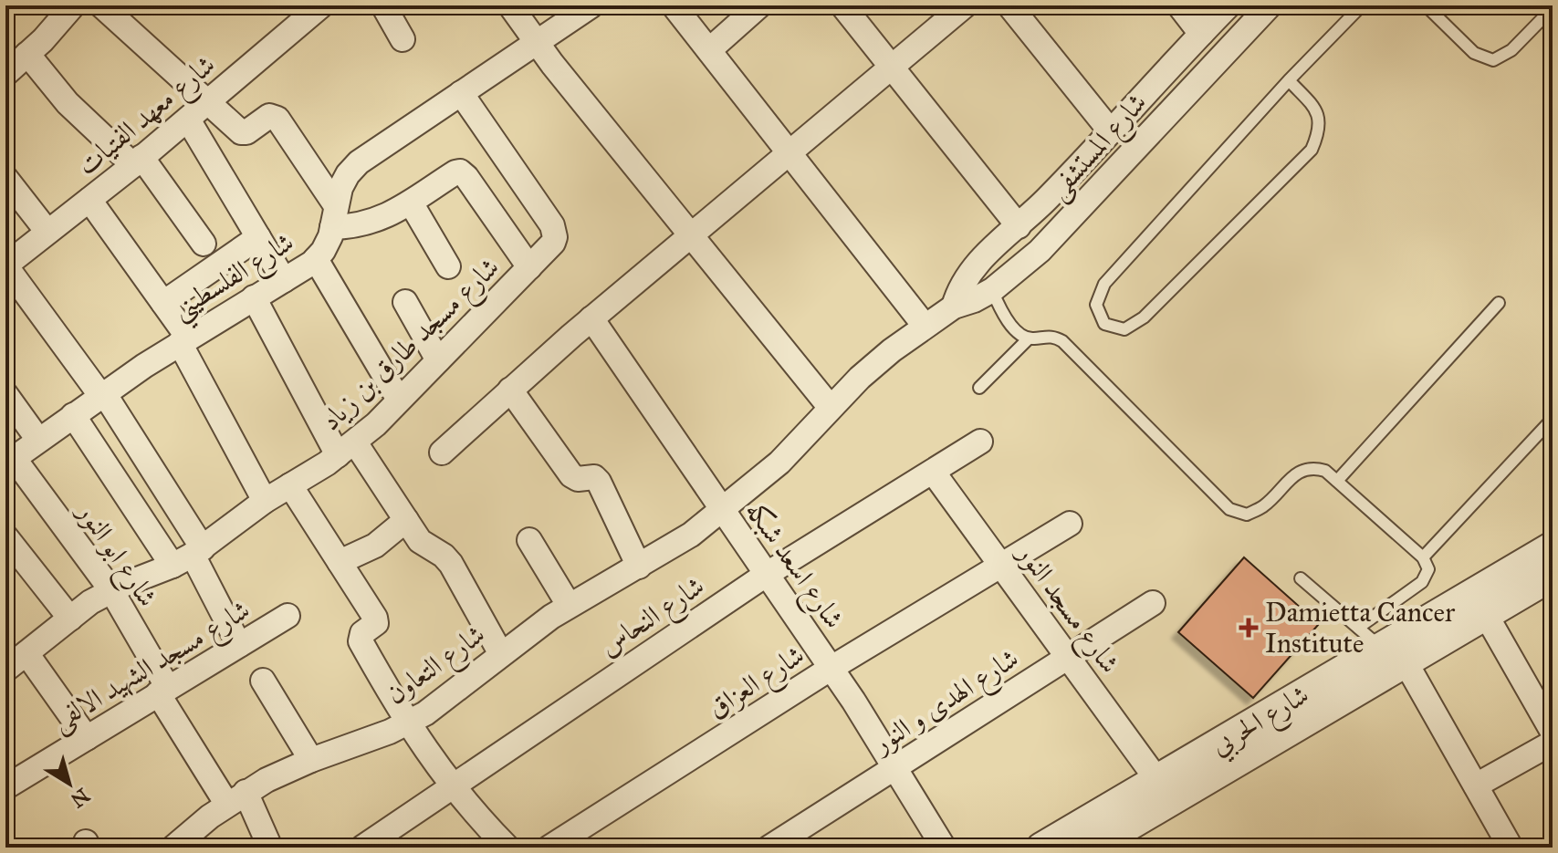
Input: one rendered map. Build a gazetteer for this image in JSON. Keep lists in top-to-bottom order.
{
  "streets": {
    "street": [
      "شارع معهد الفتيات",
      "شارع المستشفى",
      "شارع الفلسطيني",
      "شارع مسجد طارق بن زياد",
      "شارع ابو النور",
      "شارع اسعد شبكه",
      "شارع مسجد النور",
      "شارع النحاس",
      "شارع التعاون",
      "شارع مسجد الشهيد الالفى",
      "شارع العزاق",
      "شارع الهدى و النور",
      "شارع الحربي"
    ]
  },
  "crossings": [
    ["شارع المستشفى", "شارع اسعد شبكه"],
    ["شارع المستشفى", "شارع التعاون"],
    ["شارع الفلسطيني", "شارع مسجد طارق بن زياد"],
    ["شارع الفلسطيني", "شارع ابو النور"],
    ["شارع مسجد طارق بن زياد", "شارع ابو النور"],
    ["شارع ابو النور", "شارع التعاون"],
    ["شارع ابو النور", "شارع مسجد الشهيد الالفى"],
    ["شارع اسعد شبكه", "شارع النحاس"],
    ["شارع اسعد شبكه", "شارع التعاون"],
    ["شارع اسعد شبكه", "شارع العزاق"],
    ["شارع اسعد شبكه", "شارع الهدى و النور"],
    ["شارع مسجد النور", "شارع النحاس"],
    ["شارع مسجد النور", "شارع العزاق"],
    ["شارع مسجد النور", "شارع الهدى و النور"],
    ["شارع مسجد النور", "شارع الحربي"]
  ],
  "places": {
    "health": ["Damietta Cancer Institute"]
  },
  "north": "bottom right"
}
